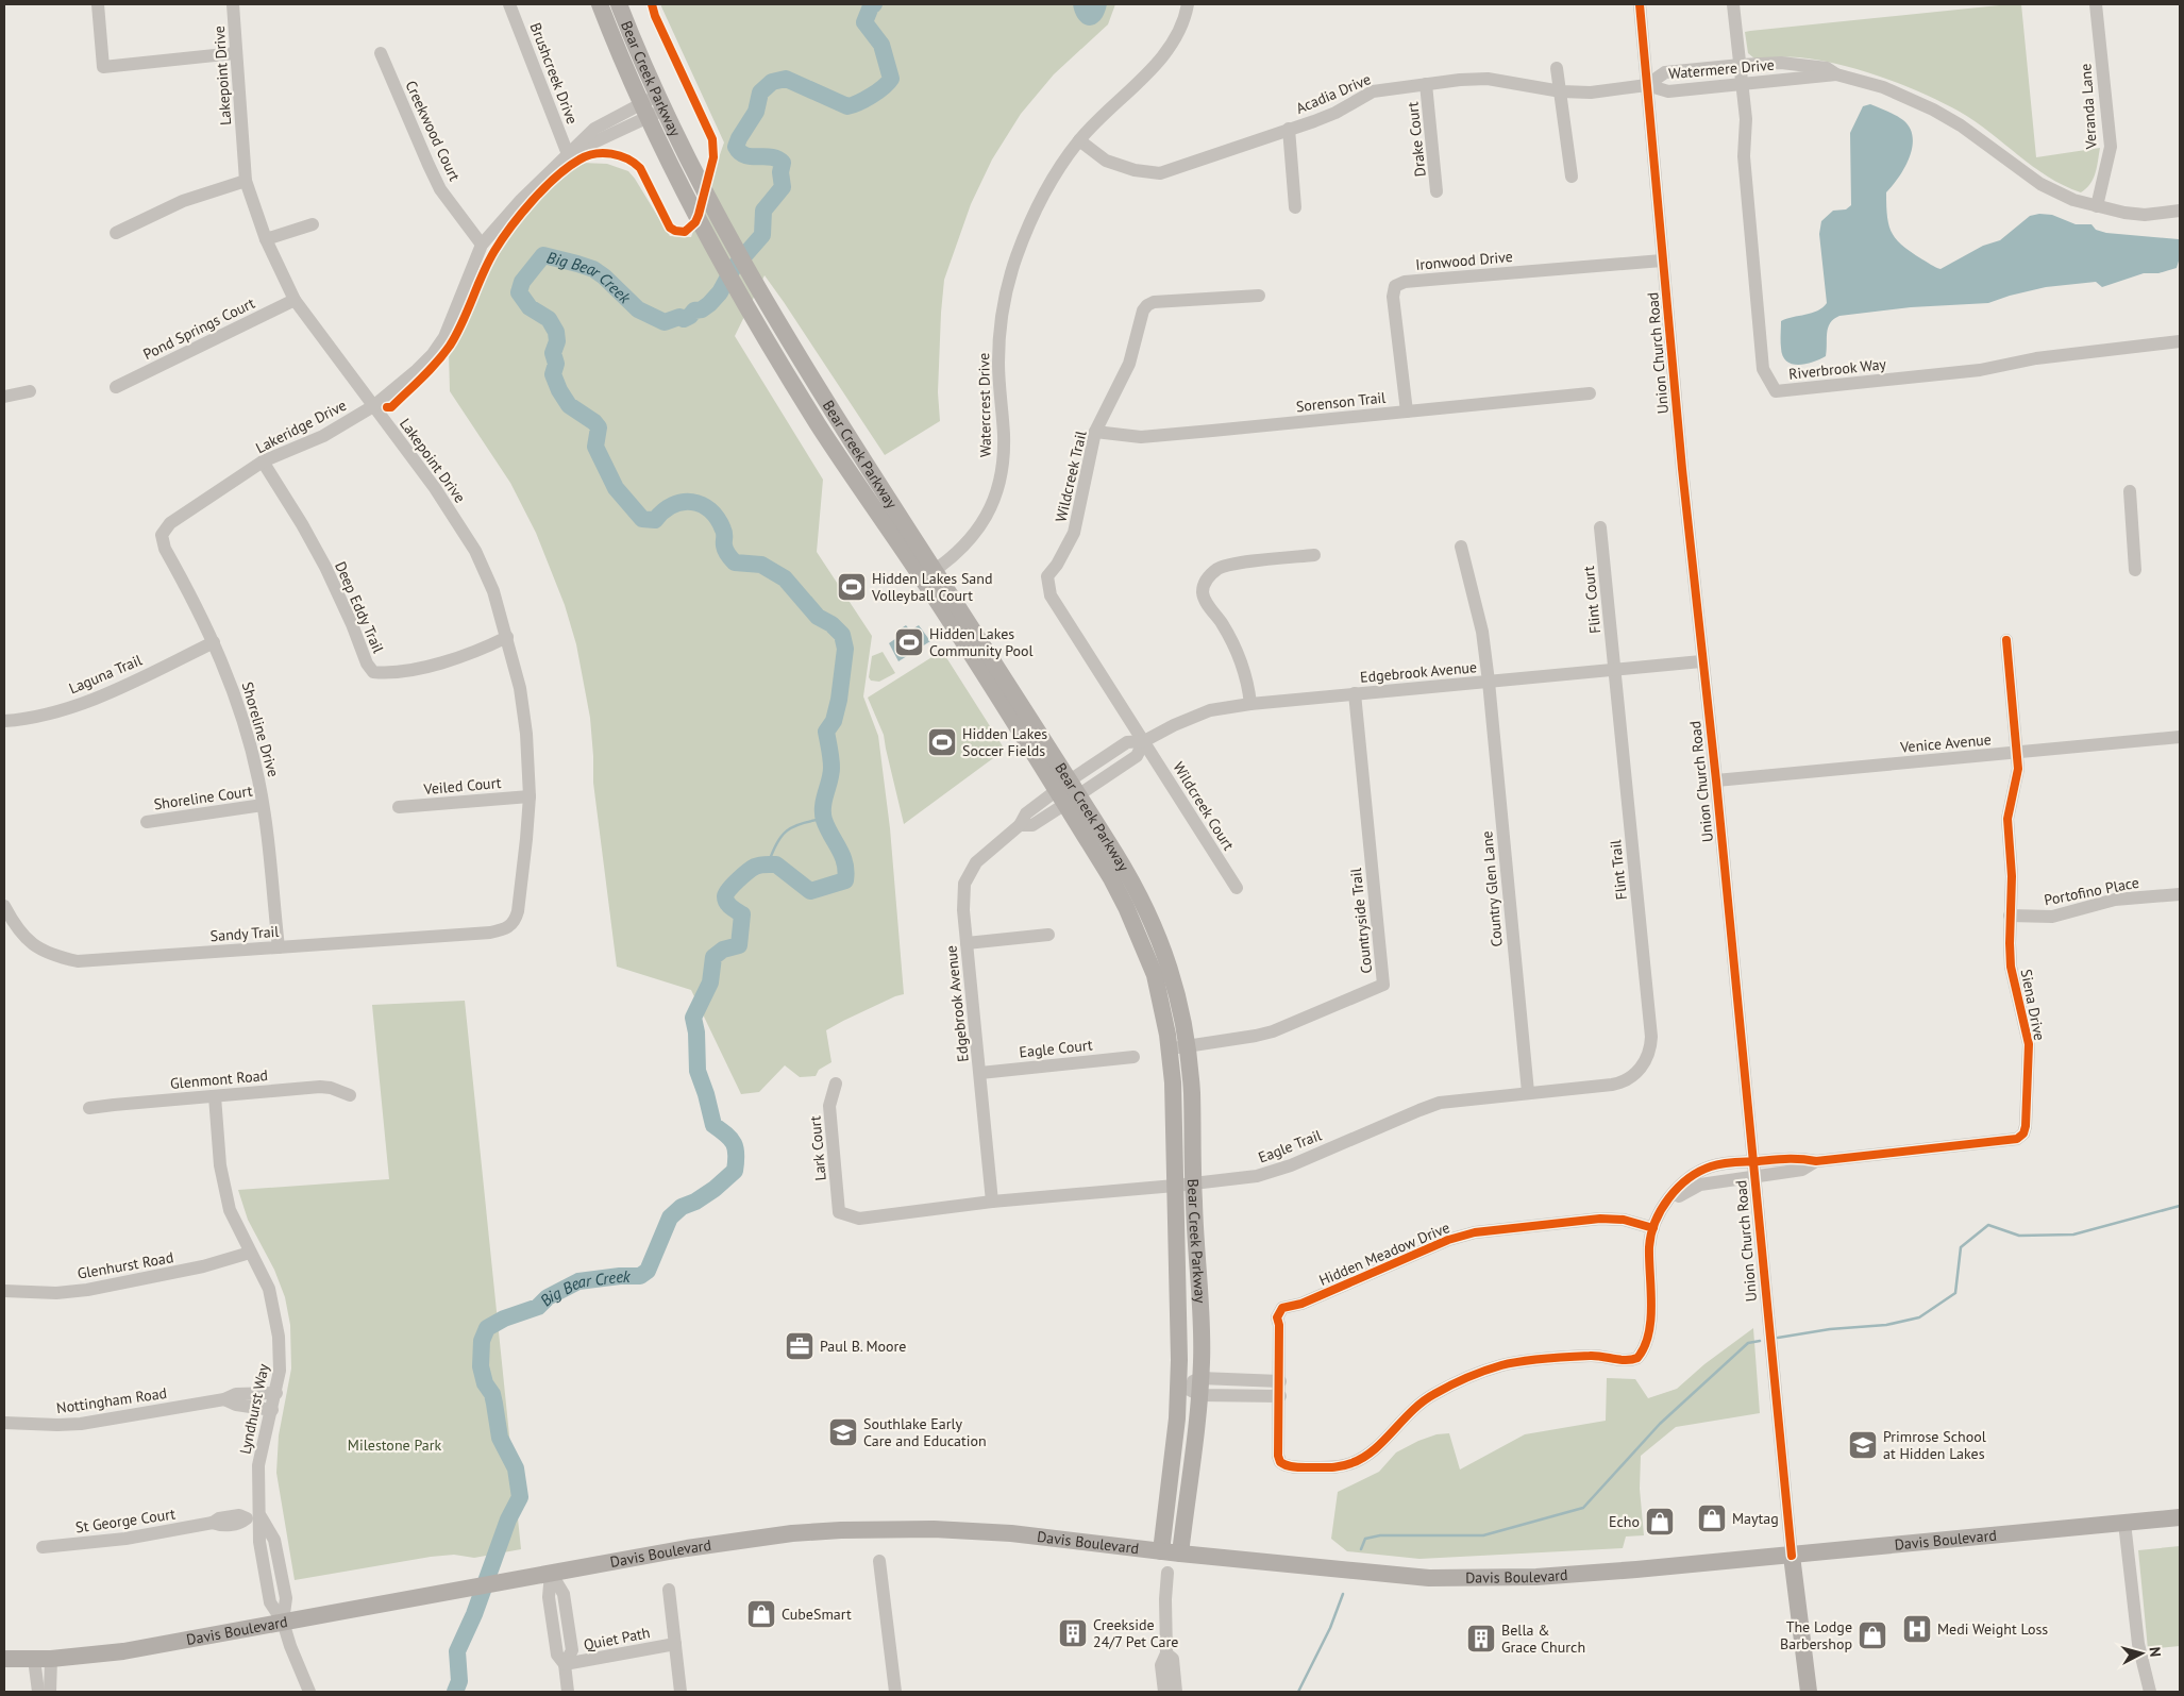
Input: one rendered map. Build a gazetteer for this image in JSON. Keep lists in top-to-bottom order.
{
  "streets": {
    "main road": ["Bear Creek Parkway", "Davis Boulevard"],
    "street": [
      "Watermere Drive",
      "Brushcreek Drive",
      "Lakepoint Drive",
      "Acadia Drive",
      "Veranda Lane",
      "Creekwood Court",
      "Drake Court",
      "Ironwood Drive",
      "Pond Springs Court",
      "Union Church Road",
      "Riverbrook Way",
      "Sorenson Trail",
      "Watercrest Drive",
      "Lakeridge Drive",
      "Wildcreek Trail",
      "Flint Court",
      "Deep Eddy Trail",
      "Edgebrook Avenue",
      "Laguna Trail",
      "Shoreline Drive",
      "Venice Avenue",
      "Veiled Court",
      "Shoreline Court",
      "Wildcreek Court",
      "Flint Trail",
      "Country Glen Lane",
      "Portofino Place",
      "Countryside Trail",
      "Sandy Trail",
      "Siena Drive",
      "Eagle Court",
      "Glenmont Road",
      "Eagle Trail",
      "Lark Court",
      "Hidden Meadow Drive",
      "Glenhurst Road",
      "Nottingham Road",
      "Lyndhurst Way",
      "St George Court",
      "Quiet Path"
    ]
  },
  "crossings": [
    ["Watermere Drive", "Acadia Drive"],
    ["Watermere Drive", "Veranda Lane"],
    ["Watermere Drive", "Union Church Road"],
    ["Watermere Drive", "Riverbrook Way"],
    ["Brushcreek Drive", "Lakeridge Drive"],
    ["Lakepoint Drive", "Pond Springs Court"],
    ["Lakepoint Drive", "Lakeridge Drive"],
    ["Lakepoint Drive", "Deep Eddy Trail"],
    ["Lakepoint Drive", "Veiled Court"],
    ["Lakepoint Drive", "Sandy Trail"],
    ["Bear Creek Parkway", "Watercrest Drive"],
    ["Bear Creek Parkway", "Lakeridge Drive"],
    ["Bear Creek Parkway", "Edgebrook Avenue"],
    ["Bear Creek Parkway", "Countryside Trail"],
    ["Bear Creek Parkway", "Eagle Trail"],
    ["Bear Creek Parkway", "Davis Boulevard"],
    ["Acadia Drive", "Drake Court"],
    ["Acadia Drive", "Union Church Road"],
    ["Acadia Drive", "Watercrest Drive"],
    ["Creekwood Court", "Lakeridge Drive"],
    ["Ironwood Drive", "Union Church Road"],
    ["Ironwood Drive", "Sorenson Trail"],
    ["Union Church Road", "Edgebrook Avenue"],
    ["Union Church Road", "Venice Avenue"],
    ["Union Church Road", "Siena Drive"],
    ["Union Church Road", "Davis Boulevard"],
    ["Sorenson Trail", "Wildcreek Trail"],
    ["Lakeridge Drive", "Deep Eddy Trail"],
    ["Lakeridge Drive", "Shoreline Drive"],
    ["Wildcreek Trail", "Edgebrook Avenue"],
    ["Wildcreek Trail", "Wildcreek Court"],
    ["Flint Court", "Edgebrook Avenue"],
    ["Flint Court", "Flint Trail"],
    ["Edgebrook Avenue", "Wildcreek Court"],
    ["Edgebrook Avenue", "Flint Trail"],
    ["Edgebrook Avenue", "Country Glen Lane"],
    ["Edgebrook Avenue", "Countryside Trail"],
    ["Edgebrook Avenue", "Eagle Court"],
    ["Edgebrook Avenue", "Eagle Trail"],
    ["Laguna Trail", "Shoreline Drive"],
    ["Shoreline Drive", "Shoreline Court"],
    ["Shoreline Drive", "Sandy Trail"],
    ["Venice Avenue", "Siena Drive"],
    ["Flint Trail", "Eagle Trail"],
    ["Country Glen Lane", "Eagle Trail"],
    ["Portofino Place", "Siena Drive"],
    ["Siena Drive", "Hidden Meadow Drive"],
    ["Glenmont Road", "Lyndhurst Way"],
    ["Eagle Trail", "Lark Court"],
    ["Glenhurst Road", "Lyndhurst Way"],
    ["Nottingham Road", "Lyndhurst Way"],
    ["Lyndhurst Way", "St George Court"],
    ["Lyndhurst Way", "Davis Boulevard"]
  ],
  "water": ["Big Bear Creek"],
  "parks": ["Milestone Park"],
  "places": {
    "sports": ["Hidden Lakes Sand Volleyball Court", "Hidden Lakes Community Pool", "Hidden Lakes Soccer Fields"],
    "office": ["Paul B. Moore"],
    "school or university": ["Southlake Early Care and Education", "Primrose School at Hidden Lakes"],
    "shop": [
      "Maytag",
      "Echo",
      "CubeSmart",
      "The Lodge Barbershop"
    ],
    "hospital": ["Medi Weight Loss"],
    "building": ["Creekside 24/7 Pet Care", "Bella & Grace Church"]
  },
  "north": "right"
}
